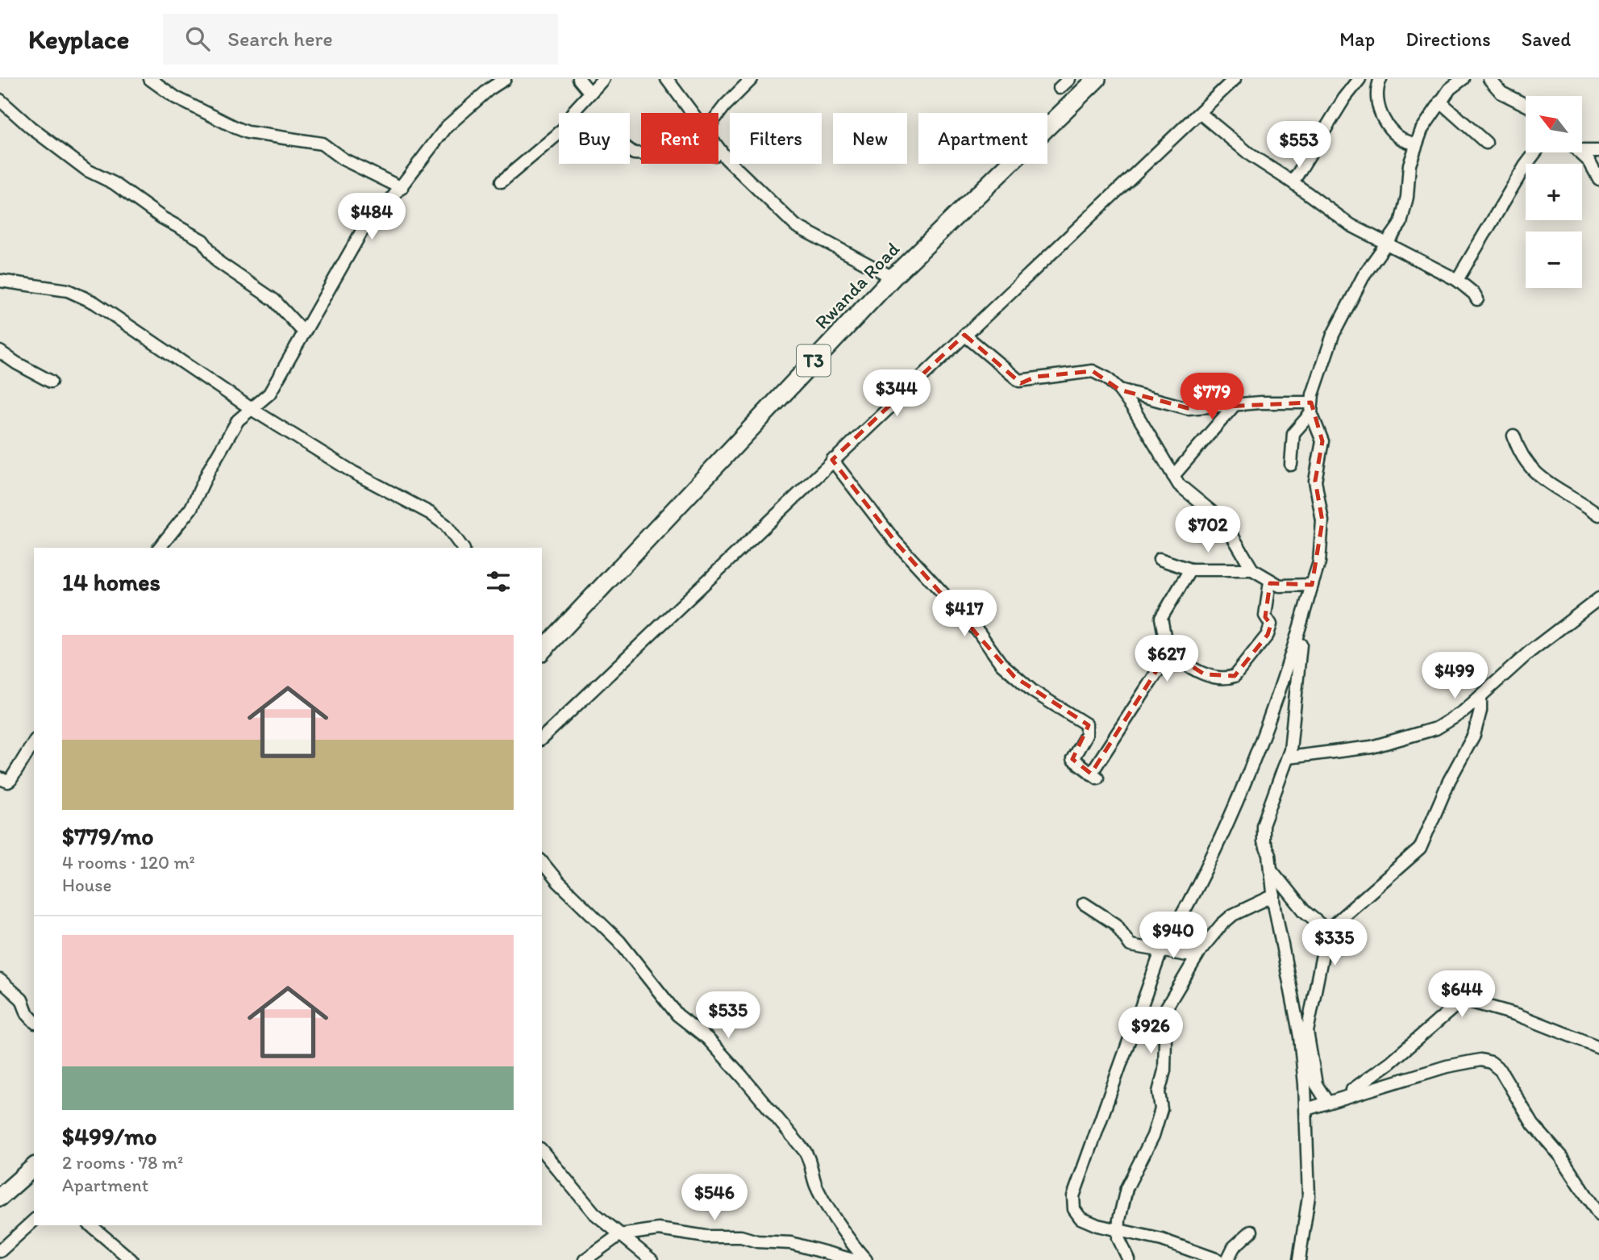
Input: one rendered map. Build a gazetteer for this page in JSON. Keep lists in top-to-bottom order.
{
  "streets": {
    "highway": ["Rwanda Road", "T3"]
  },
  "north": "top left",
  "page": {
    "header": "Keyplace",
    "search": "Search here",
    "nav": ["Map", "Directions", "Saved"],
    "map_buttons": ["+", "−"],
    "chip": [
      "Buy",
      "Rent",
      "Filters",
      "New",
      "Apartment"
    ],
    "price": [
      "$553",
      "$484",
      "$344",
      "$779",
      "$702",
      "$417",
      "$627",
      "$499",
      "$940",
      "$335",
      "$644",
      "$535",
      "$926",
      "$546"
    ],
    "heading": "14 homes",
    "list": [
      {
        "name": "$779/mo",
        "note": "4 rooms · 120 m² · House"
      },
      {
        "name": "$499/mo",
        "note": "2 rooms · 78 m² · Apartment"
      }
    ]
  }
}
